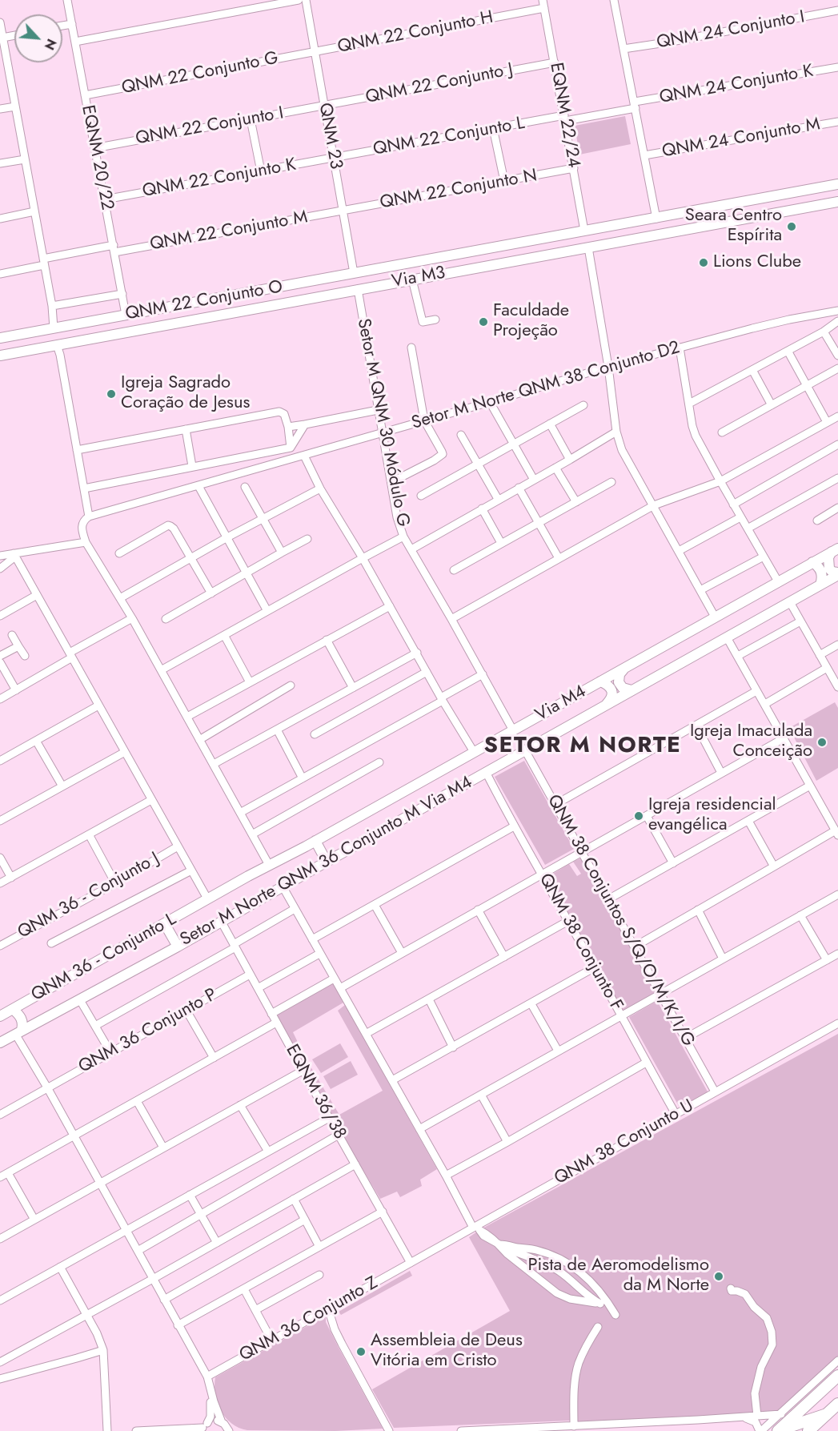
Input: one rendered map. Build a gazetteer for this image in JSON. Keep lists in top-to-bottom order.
{
  "streets": {
    "main road": [
      "Via M3",
      "QNM 22 Conjunto O",
      "Via M4",
      "Setor M Norte QNM 36 Conjunto M Via M4",
      "QNM 36 - Conjunto L"
    ],
    "street": [
      "QNM 24 Conjunto I",
      "QNM 22 Conjunto H",
      "QNM 22 Conjunto G",
      "QNM 22 Conjunto J",
      "QNM 24 Conjunto K",
      "EQNM 22/24",
      "QNM 22 Conjunto I",
      "QNM 23",
      "QNM 22 Conjunto L",
      "QNM 24 Conjunto M",
      "EQNM 20/22",
      "QNM 22 Conjunto K",
      "QNM 22 Conjunto N",
      "QNM 22 Conjunto M",
      "Setor M Norte QNM 38 Conjunto D2",
      "Setor M QNM 30 Módulo G",
      "QNM 36 - Conjunto J",
      "QNM 38 Conjuntos S/Q/O/M/K/I/G",
      "QNM 38 Conjunto F",
      "QNM 36 Conjunto P",
      "EQNM 36/38",
      "QNM 38 Conjunto U",
      "QNM 36 Conjunto Z"
    ]
  },
  "crossings": [
    ["QNM 22 Conjunto H", "QNM 22 Conjunto G"],
    ["QNM 22 Conjunto H", "EQNM 22/24"],
    ["QNM 22 Conjunto H", "QNM 23"],
    ["QNM 22 Conjunto G", "QNM 23"],
    ["QNM 22 Conjunto G", "EQNM 20/22"],
    ["QNM 22 Conjunto J", "EQNM 22/24"],
    ["QNM 22 Conjunto J", "QNM 22 Conjunto I"],
    ["QNM 22 Conjunto J", "QNM 23"],
    ["QNM 24 Conjunto K", "EQNM 22/24"],
    ["QNM 24 Conjunto K", "QNM 22 Conjunto L"],
    ["EQNM 22/24", "QNM 22 Conjunto L"],
    ["EQNM 22/24", "QNM 22 Conjunto N"],
    ["EQNM 22/24", "QNM 22 Conjunto O"],
    ["QNM 22 Conjunto I", "QNM 23"],
    ["QNM 22 Conjunto I", "EQNM 20/22"],
    ["QNM 23", "QNM 22 Conjunto L"],
    ["QNM 23", "QNM 22 Conjunto K"],
    ["QNM 23", "QNM 22 Conjunto N"],
    ["QNM 23", "QNM 22 Conjunto M"],
    ["QNM 23", "QNM 22 Conjunto O"],
    ["QNM 22 Conjunto L", "QNM 22 Conjunto K"],
    ["EQNM 20/22", "QNM 22 Conjunto K"],
    ["EQNM 20/22", "QNM 22 Conjunto M"],
    ["EQNM 20/22", "QNM 22 Conjunto O"],
    ["QNM 22 Conjunto N", "QNM 22 Conjunto M"],
    ["Via M3", "Setor M QNM 30 Módulo G"],
    ["Setor M Norte QNM 38 Conjunto D2", "Setor M QNM 30 Módulo G"],
    ["Setor M QNM 30 Módulo G", "Via M4"],
    ["Via M4", "QNM 36 - Conjunto L"],
    ["Setor M Norte QNM 36 Conjunto M Via M4", "QNM 38 Conjuntos S/Q/O/M/K/I/G"],
    ["Setor M Norte QNM 36 Conjunto M Via M4", "QNM 38 Conjunto F"],
    ["Setor M Norte QNM 36 Conjunto M Via M4", "EQNM 36/38"],
    ["QNM 38 Conjuntos S/Q/O/M/K/I/G", "QNM 38 Conjunto U"],
    ["QNM 38 Conjunto F", "QNM 38 Conjunto U"],
    ["QNM 36 Conjunto P", "EQNM 36/38"],
    ["EQNM 36/38", "QNM 38 Conjunto U"],
    ["EQNM 36/38", "QNM 36 Conjunto Z"],
    ["QNM 38 Conjunto U", "QNM 36 Conjunto Z"]
  ],
  "districts": ["SETOR M NORTE"],
  "places": [
    "Seara Centro Espírita",
    "Lions Clube",
    "Faculdade Projeção",
    "Igreja Sagrado Coração de Jesus",
    "Igreja Imaculada Conceição",
    "Igreja residencial evangélica",
    "Pista de Aeromodelismo da M Norte",
    "Assembleia de Deus Vitória em Cristo"
  ],
  "north": "bottom right"
}
